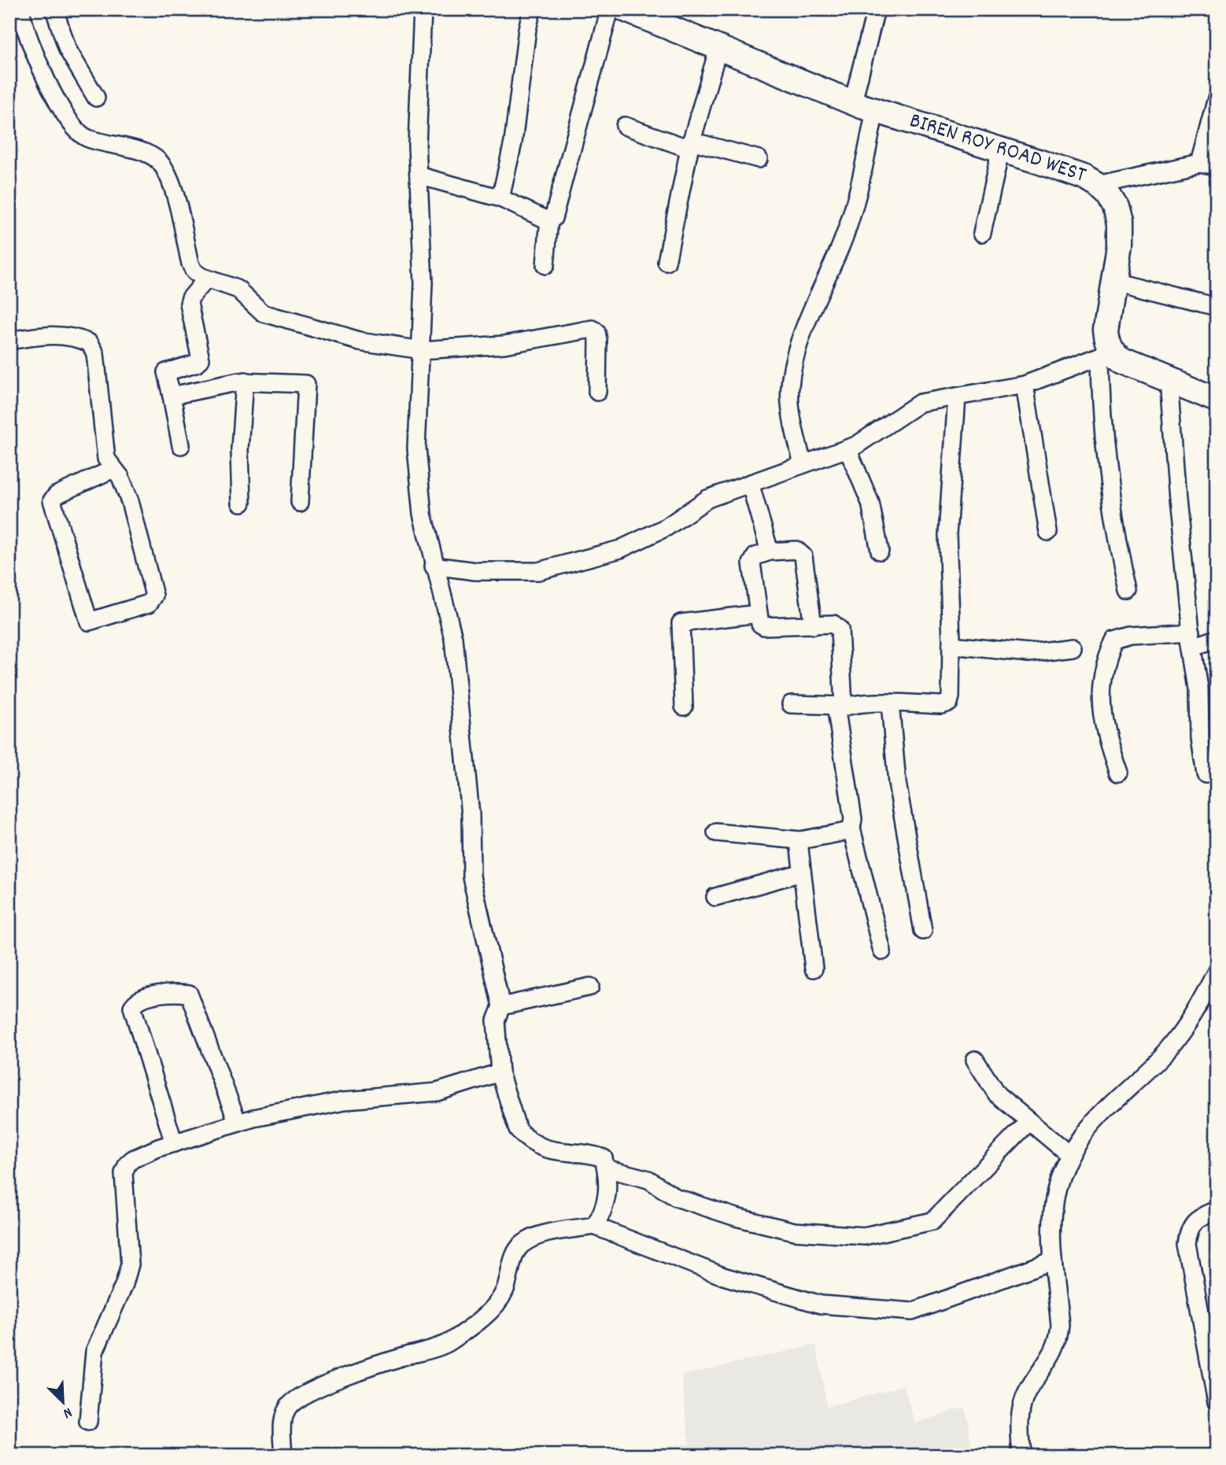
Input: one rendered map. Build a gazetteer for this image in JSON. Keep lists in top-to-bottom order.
{
  "streets": {
    "main road": ["BIREN ROY ROAD WEST"]
  },
  "north": "bottom right"
}
